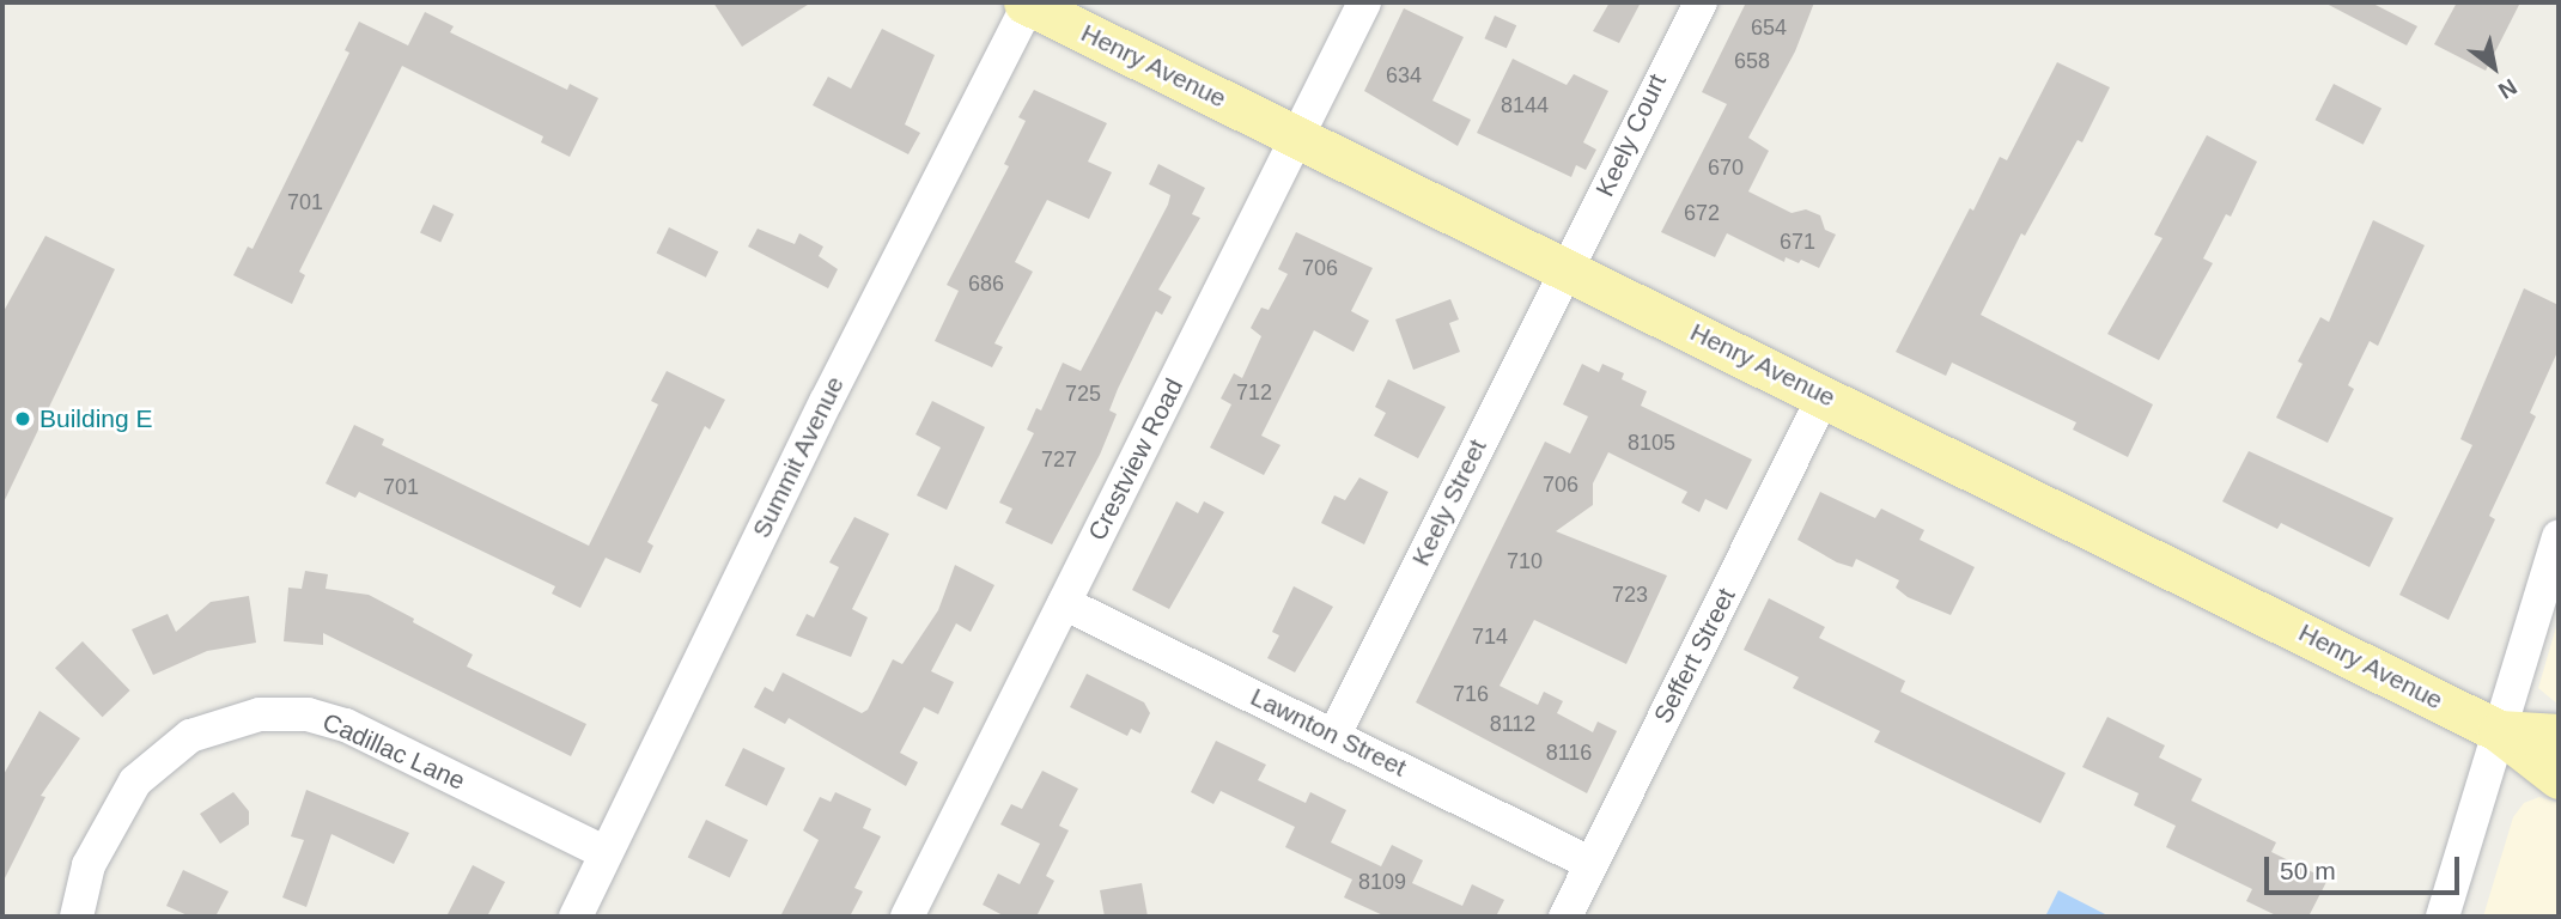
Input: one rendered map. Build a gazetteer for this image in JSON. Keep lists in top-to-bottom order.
{
  "streets": {
    "main road": ["Henry Avenue"],
    "street": [
      "Keely Court",
      "Summit Avenue",
      "Crestview Road",
      "Keely Street",
      "Seffert Street",
      "Lawnton Street",
      "Cadillac Lane"
    ]
  },
  "crossings": [
    ["Henry Avenue", "Keely Court"],
    ["Henry Avenue", "Summit Avenue"],
    ["Henry Avenue", "Crestview Road"],
    ["Henry Avenue", "Keely Street"],
    ["Henry Avenue", "Seffert Street"],
    ["Keely Court", "Keely Street"],
    ["Summit Avenue", "Cadillac Lane"],
    ["Crestview Road", "Lawnton Street"],
    ["Keely Street", "Lawnton Street"],
    ["Seffert Street", "Lawnton Street"]
  ],
  "places": ["Building E"],
  "house_numbers": [
    "654",
    "658",
    "634",
    "8144",
    "670",
    "701",
    "672",
    "671",
    "706",
    "686",
    "712",
    "725",
    "8105",
    "727",
    "706",
    "701",
    "710",
    "723",
    "714",
    "716",
    "8112",
    "8116",
    "8109"
  ],
  "scale_bar": "50 m",
  "north": "bottom right"
}
